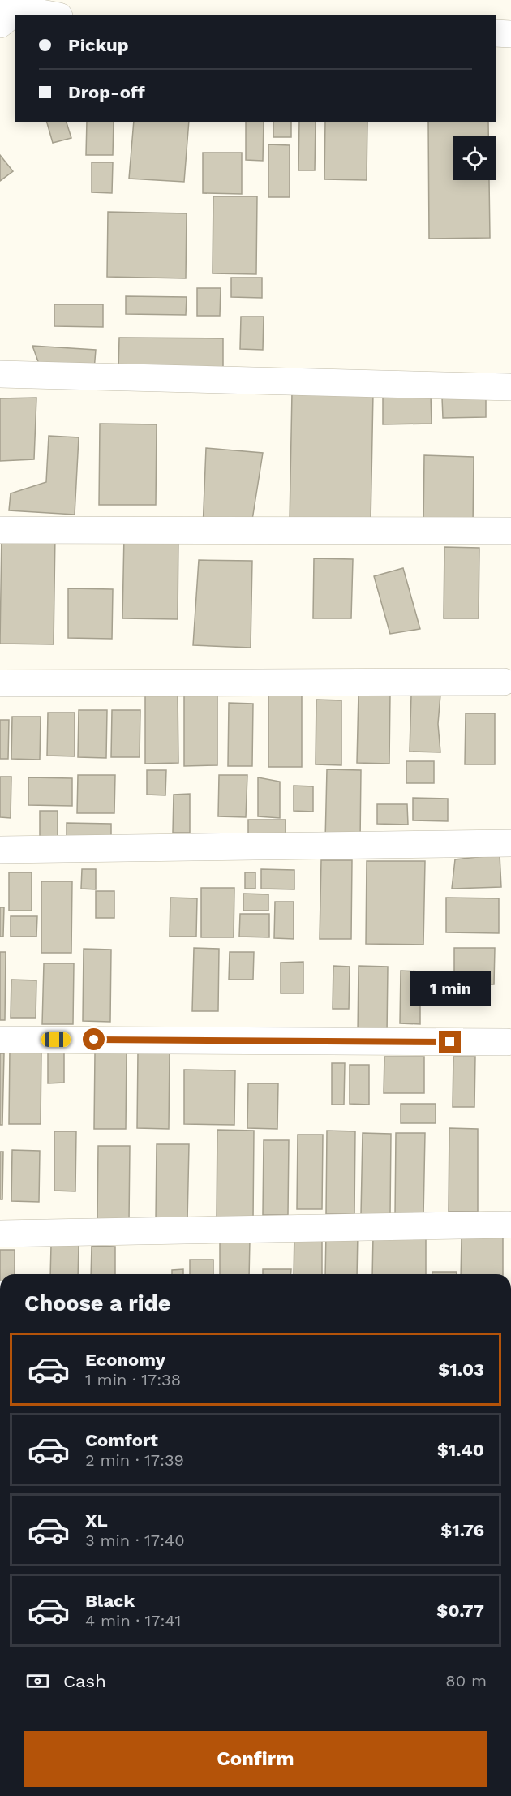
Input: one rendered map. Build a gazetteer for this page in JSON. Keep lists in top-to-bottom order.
{
  "page": {
    "banner": ["Pickup", "Drop-off"],
    "bubble": "1 min",
    "heading": "Choose a ride",
    "list": [
      {
        "name": "Economy",
        "note": "1 min · 17:38",
        "value": "$1.03"
      },
      {
        "name": "Comfort",
        "note": "2 min · 17:39",
        "value": "$1.40"
      },
      {
        "name": "XL",
        "note": "3 min · 17:40",
        "value": "$1.76"
      },
      {
        "name": "Black",
        "note": "4 min · 17:41",
        "value": "$0.77"
      }
    ],
    "pay": ["Cash", "80 m"],
    "buttons": "Confirm"
  }
}
